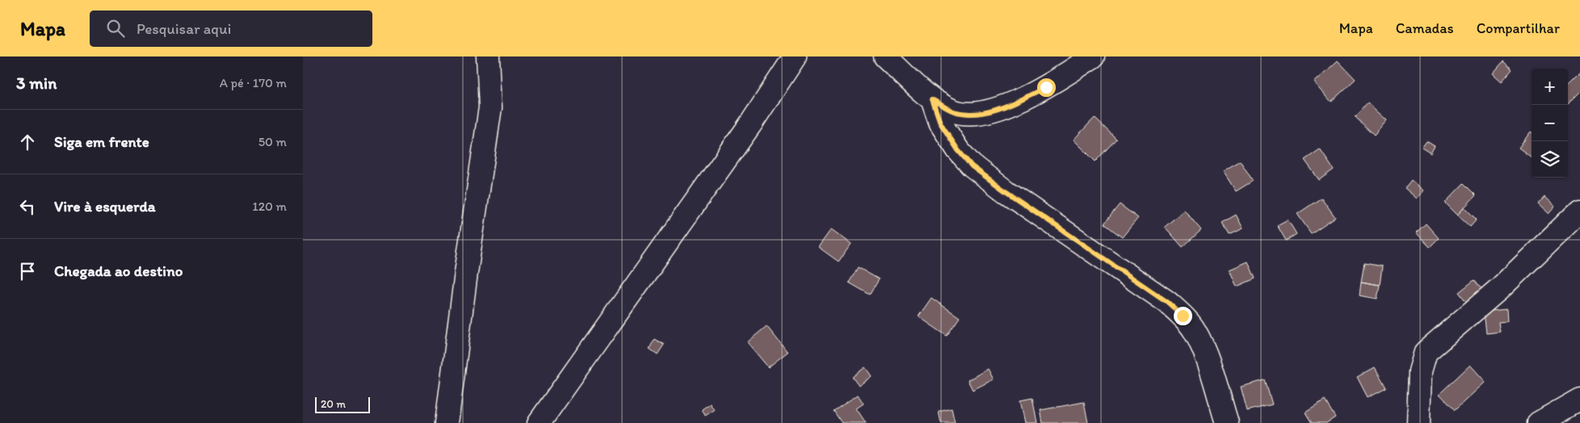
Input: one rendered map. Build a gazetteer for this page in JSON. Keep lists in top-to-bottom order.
{
  "scale_bar": "20 m",
  "page": {
    "header": "Mapa",
    "search": "Pesquisar aqui",
    "nav": ["Mapa", "Camadas", "Compartilhar"],
    "heading": ["3 min", "A pé · 170 m"],
    "map_buttons": ["+", "−"],
    "list": [
      ["Siga em frente", "50 m"],
      ["Vire à esquerda", "120 m"],
      "Chegada ao destino"
    ],
    "scale": "20 m"
  }
}
